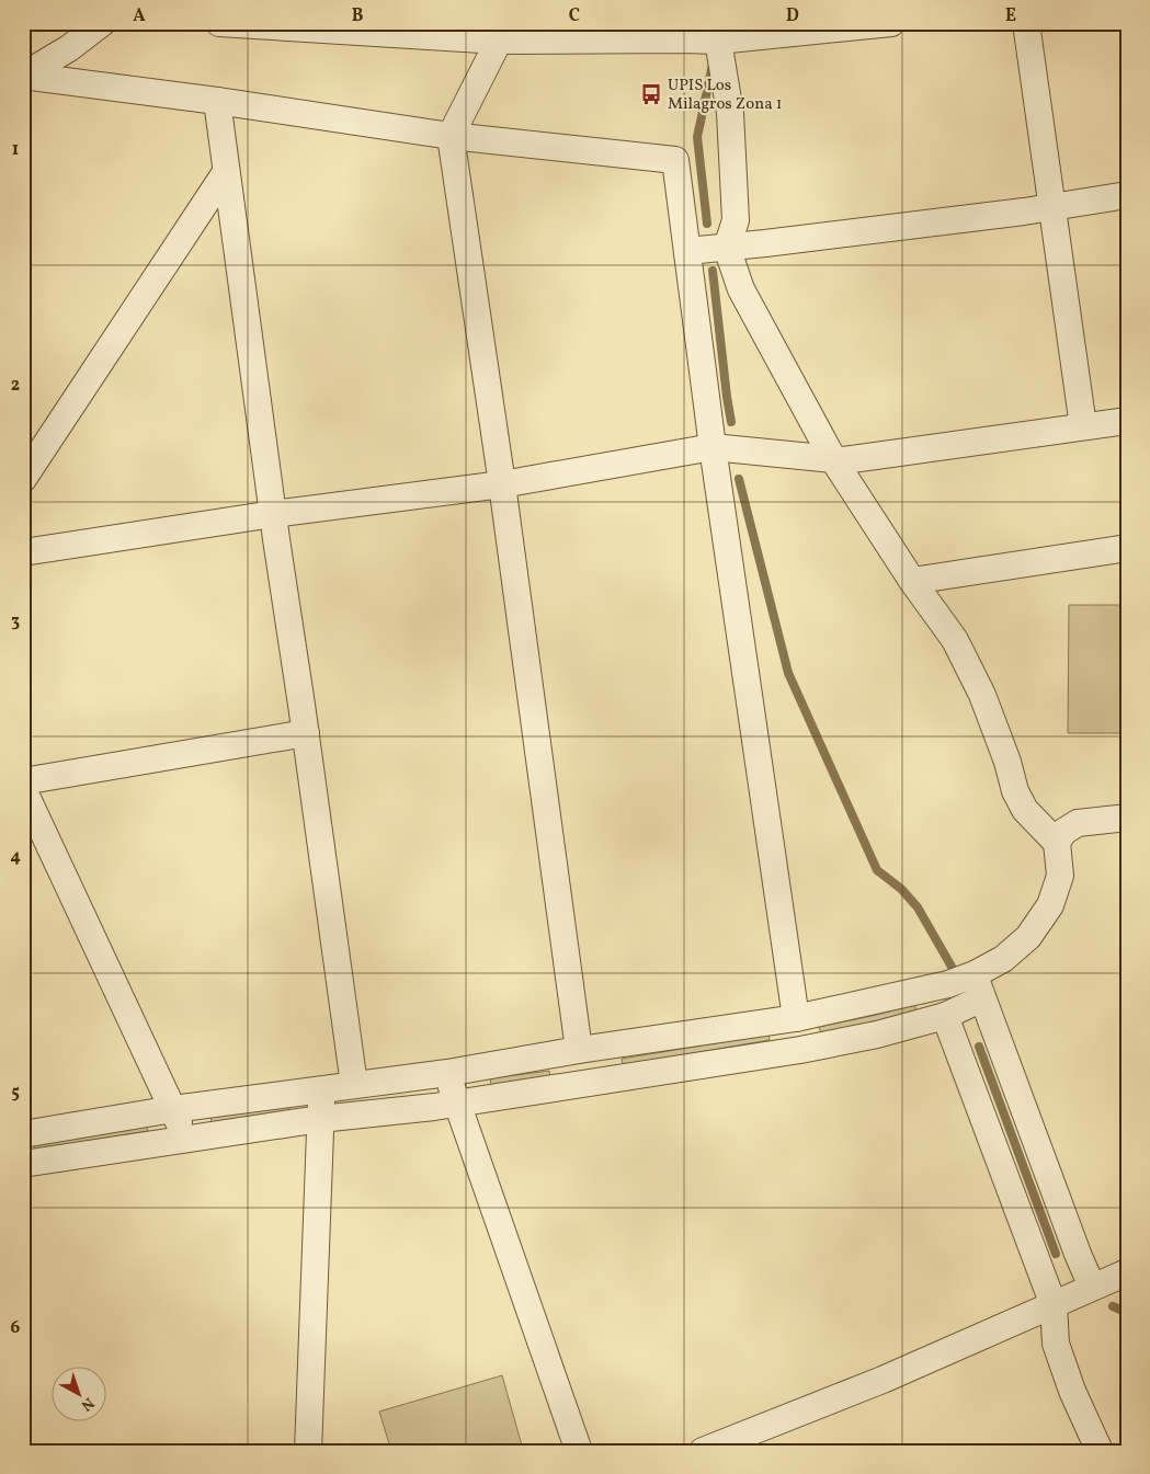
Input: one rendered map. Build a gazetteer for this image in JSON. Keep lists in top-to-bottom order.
{
  "places": {
    "bus stop": ["UPIS Los Milagros Zona 1"]
  },
  "north": "bottom right",
  "grid": {
    "columns": [
      "A",
      "B",
      "C",
      "D",
      "E"
    ],
    "rows": [
      "1",
      "2",
      "3",
      "4",
      "5",
      "6"
    ]
  }
}
